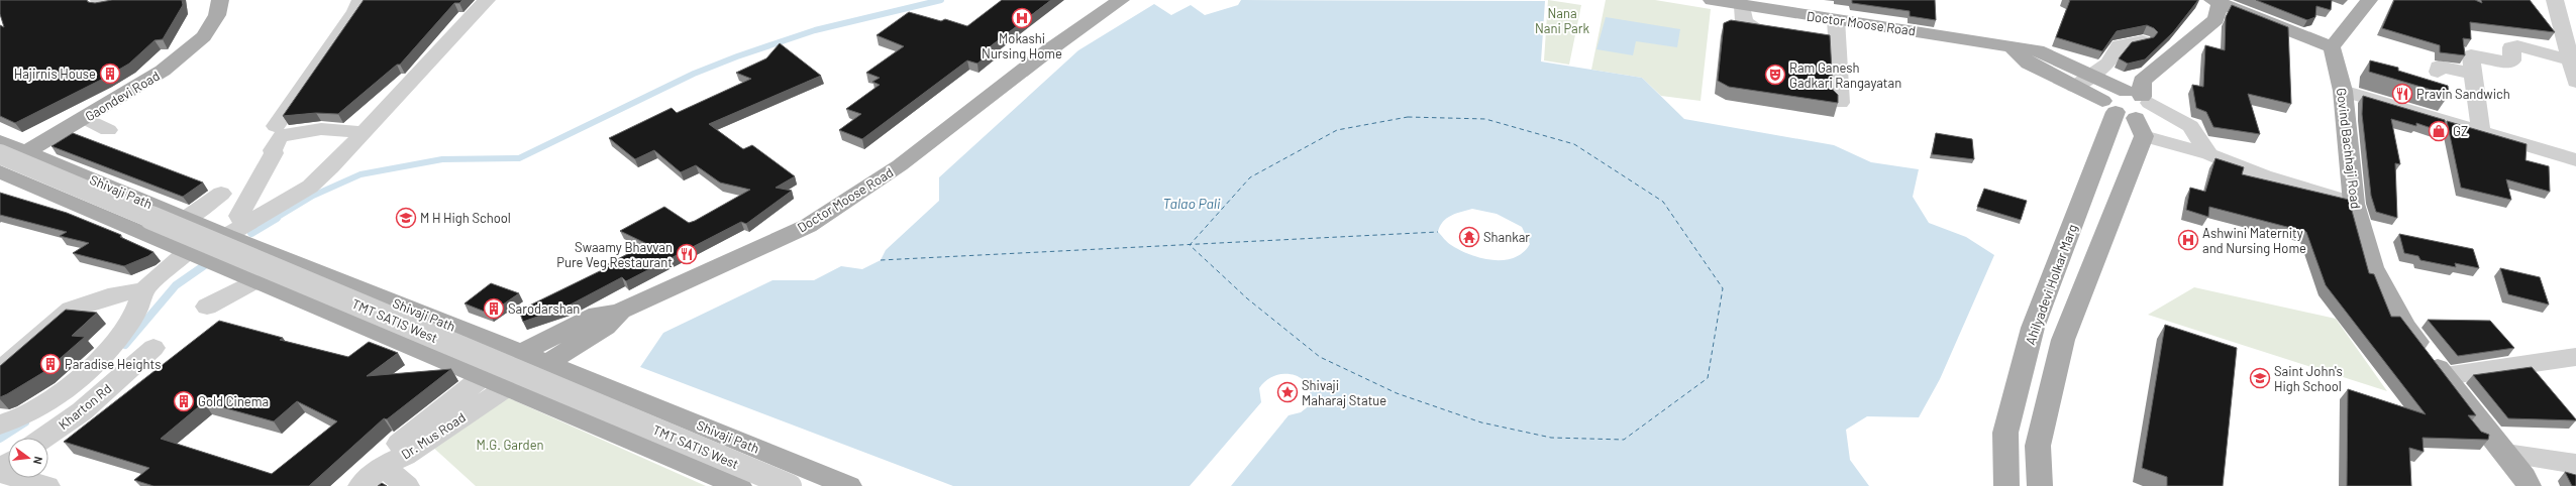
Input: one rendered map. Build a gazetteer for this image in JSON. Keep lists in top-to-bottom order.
{
  "streets": {
    "main road": [
      "Doctor Moose Road",
      "Gaondevi Road",
      "Govind Bachhaji Road",
      "Shivaji Path",
      "Ahilyadevi Holkar Marg"
    ],
    "street": ["TMT SATIS West", "Kharton Rd", "Dr. Mus Road"]
  },
  "crossings": [
    ["Doctor Moose Road", "Shivaji Path"],
    ["Doctor Moose Road", "Ahilyadevi Holkar Marg"],
    ["Doctor Moose Road", "Dr. Mus Road"],
    ["Gaondevi Road", "Shivaji Path"]
  ],
  "water": ["Talao Pali"],
  "parks": ["Nana Nani Park", "M.G. Garden"],
  "places": {
    "hospital": ["Mokashi Nursing Home", "Ashwini Maternity and Nursing Home"],
    "building": [
      "Hajirnis House",
      "Sarodarshan",
      "Paradise Heights",
      "Gold Cinema"
    ],
    "theatre": ["Ram Ganesh Gadkari Rangayatan"],
    "restaurant": ["Pravin Sandwich", "Swaamy Bhavvan Pure Veg Restaurant"],
    "shop": ["GZ"],
    "school or university": ["M H High School", "Saint John's High School"],
    "temple": ["Shankar"],
    "place": ["Shivaji Maharaj Statue"]
  },
  "north": "right"
}
